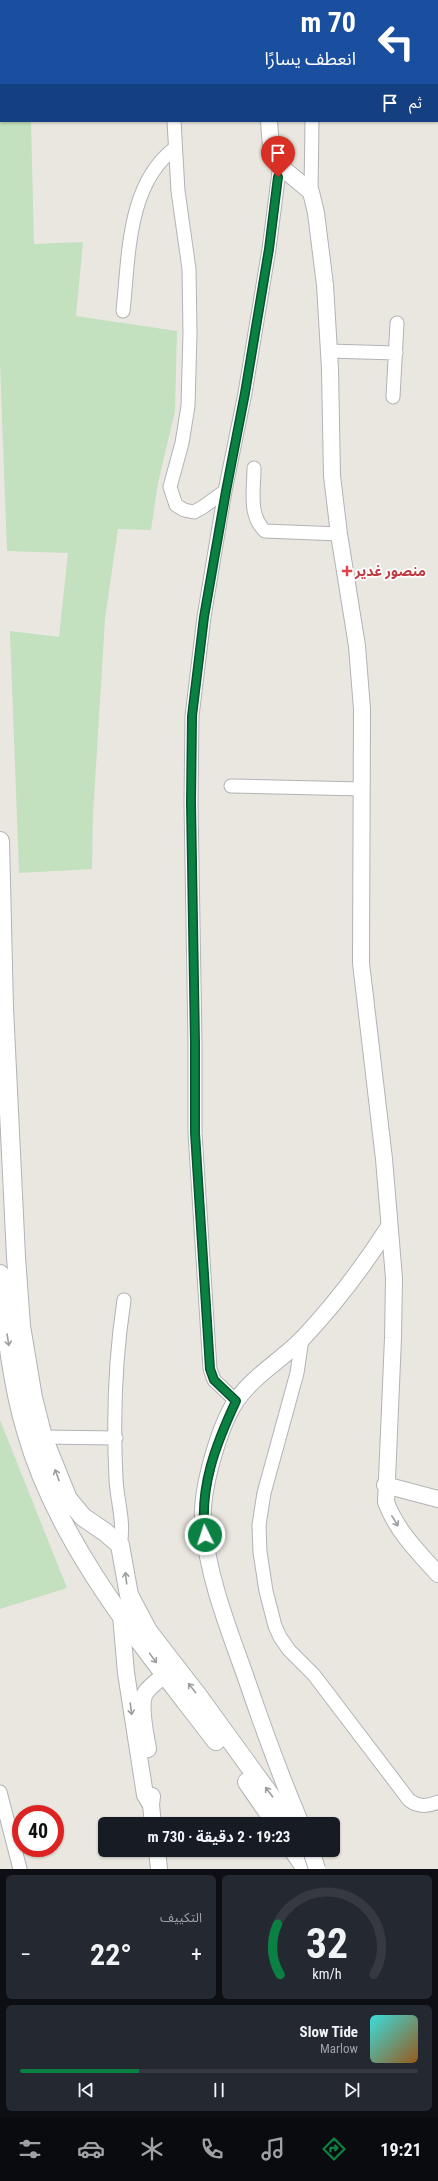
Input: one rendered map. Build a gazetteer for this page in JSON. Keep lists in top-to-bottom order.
{
  "places": {
    "health": ["منصور غدير"]
  },
  "page": {
    "turn": ["70 m", "انعطف يسارًا"],
    "then": "ثم",
    "limit": "40",
    "trip": "19:23 · 2 دقيقة · 730 m",
    "tile": "التكييف",
    "heat": ["−", "22°", "+"],
    "song": ["Slow Tide", "Marlow"],
    "tabs": "19:21",
    "gauge": ["32", "km/h"]
  }
}
